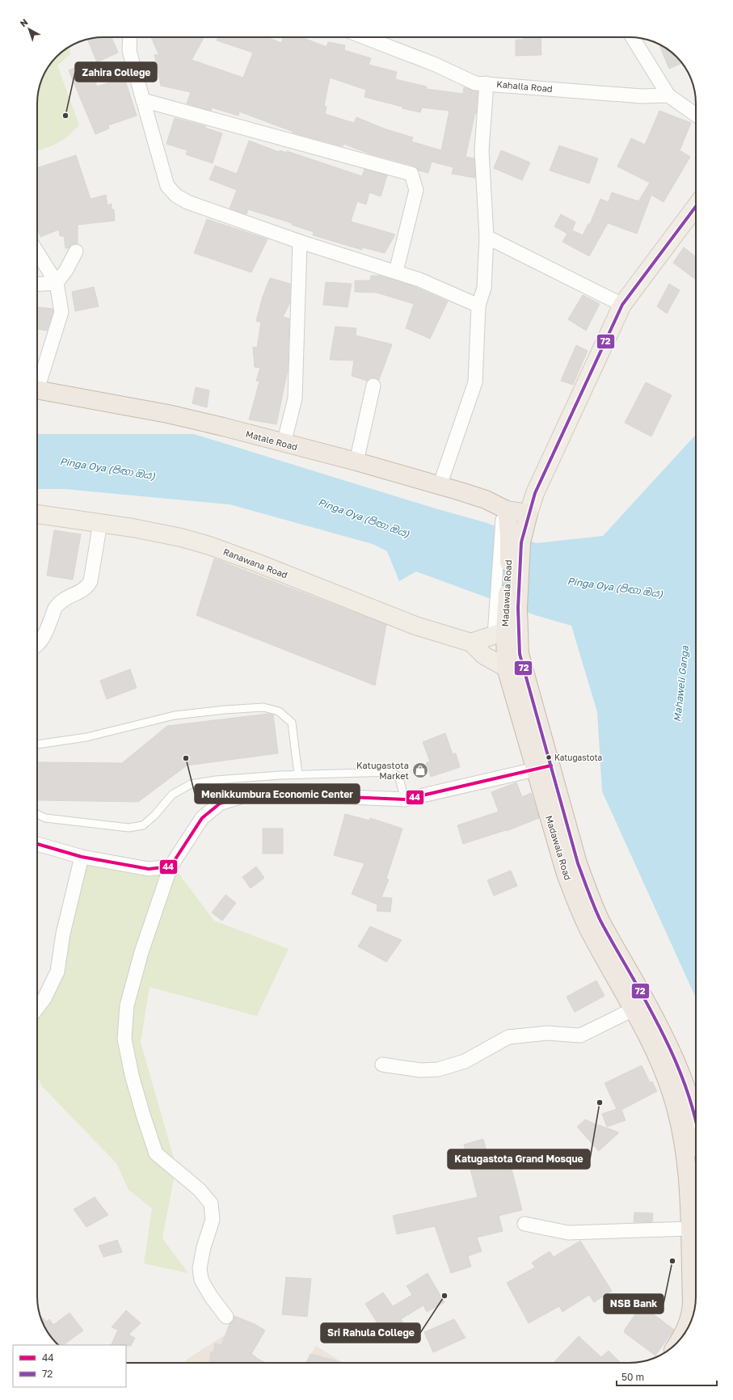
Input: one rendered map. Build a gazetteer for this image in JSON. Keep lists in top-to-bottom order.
{
  "streets": {
    "highway": ["Matale Road", "Madawala Road"],
    "main road": ["Ranawana Road"],
    "street": ["Kahalla Road"]
  },
  "crossings": [
    ["Matale Road", "Madawala Road"]
  ],
  "water": ["Pinga Oya (පිඟා ඔය)", "Mahaweli Ganga"],
  "places": {
    "other": [
      "Zahira College",
      "Katugastota",
      "Menikkumbura Economic Center",
      "Katugastota Grand Mosque",
      "NSB Bank",
      "Sri Rahula College"
    ],
    "shop": ["Katugastota Market"]
  },
  "lines": ["transit line 72", "transit line 44"],
  "legend": ["44", "72"],
  "scale_bar": "50 m",
  "north": "top left"
}
